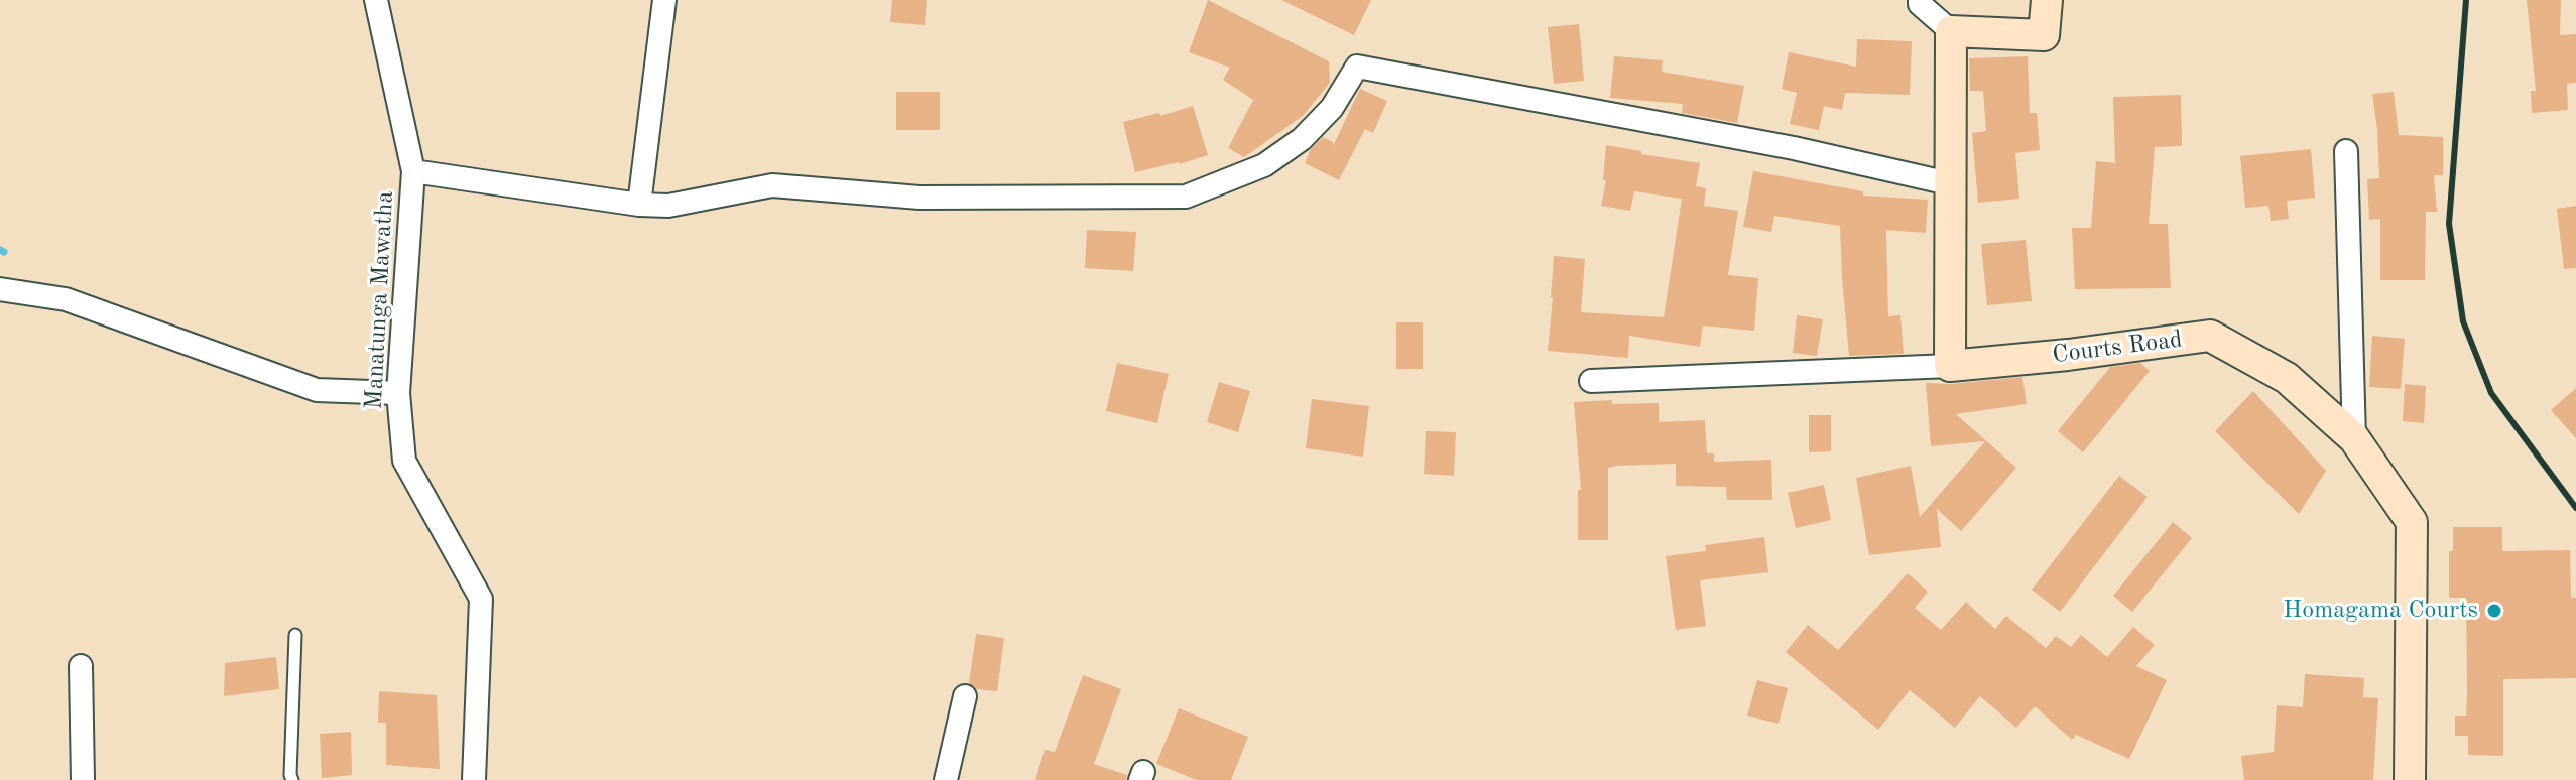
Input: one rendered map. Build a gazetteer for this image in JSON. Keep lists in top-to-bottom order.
{
  "streets": {
    "street": ["Manatunga Mawatha", "Courts Road"]
  },
  "places": ["Homagama Courts"]
}
